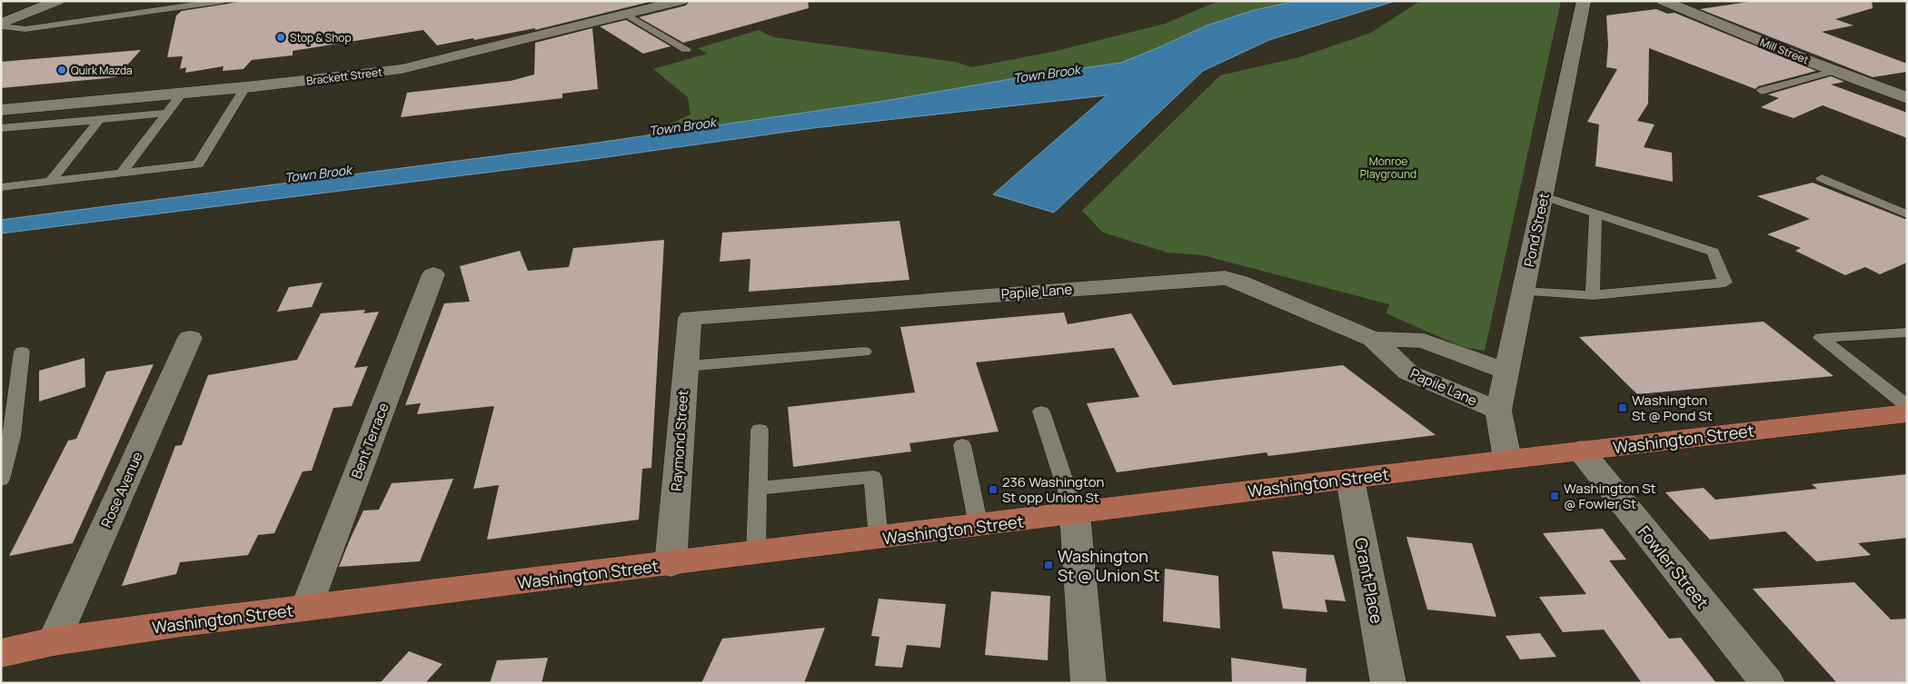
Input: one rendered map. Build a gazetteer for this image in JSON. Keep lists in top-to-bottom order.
{
  "streets": {
    "main road": ["Washington Street"],
    "street": [
      "Mill Street",
      "Brackett Street",
      "Pond Street",
      "Papile Lane",
      "Bent Terrace",
      "Raymond Street",
      "Rose Avenue",
      "Fowler Street",
      "Grant Place"
    ]
  },
  "crossings": [
    ["Pond Street", "Papile Lane"],
    ["Pond Street", "Washington Street"],
    ["Papile Lane", "Raymond Street"],
    ["Washington Street", "Bent Terrace"],
    ["Washington Street", "Raymond Street"],
    ["Washington Street", "Rose Avenue"],
    ["Washington Street", "Fowler Street"],
    ["Washington Street", "Grant Place"]
  ],
  "water": ["Town Brook"],
  "parks": ["Monroe Playground"],
  "places": {
    "other": ["Stop & Shop", "Quirk Mazda"],
    "transit": [
      "Washington St @ Pond St",
      "236 Washington St opp Union St",
      "Washington St @ Fowler St",
      "Washington St @ Union St"
    ]
  }
}
